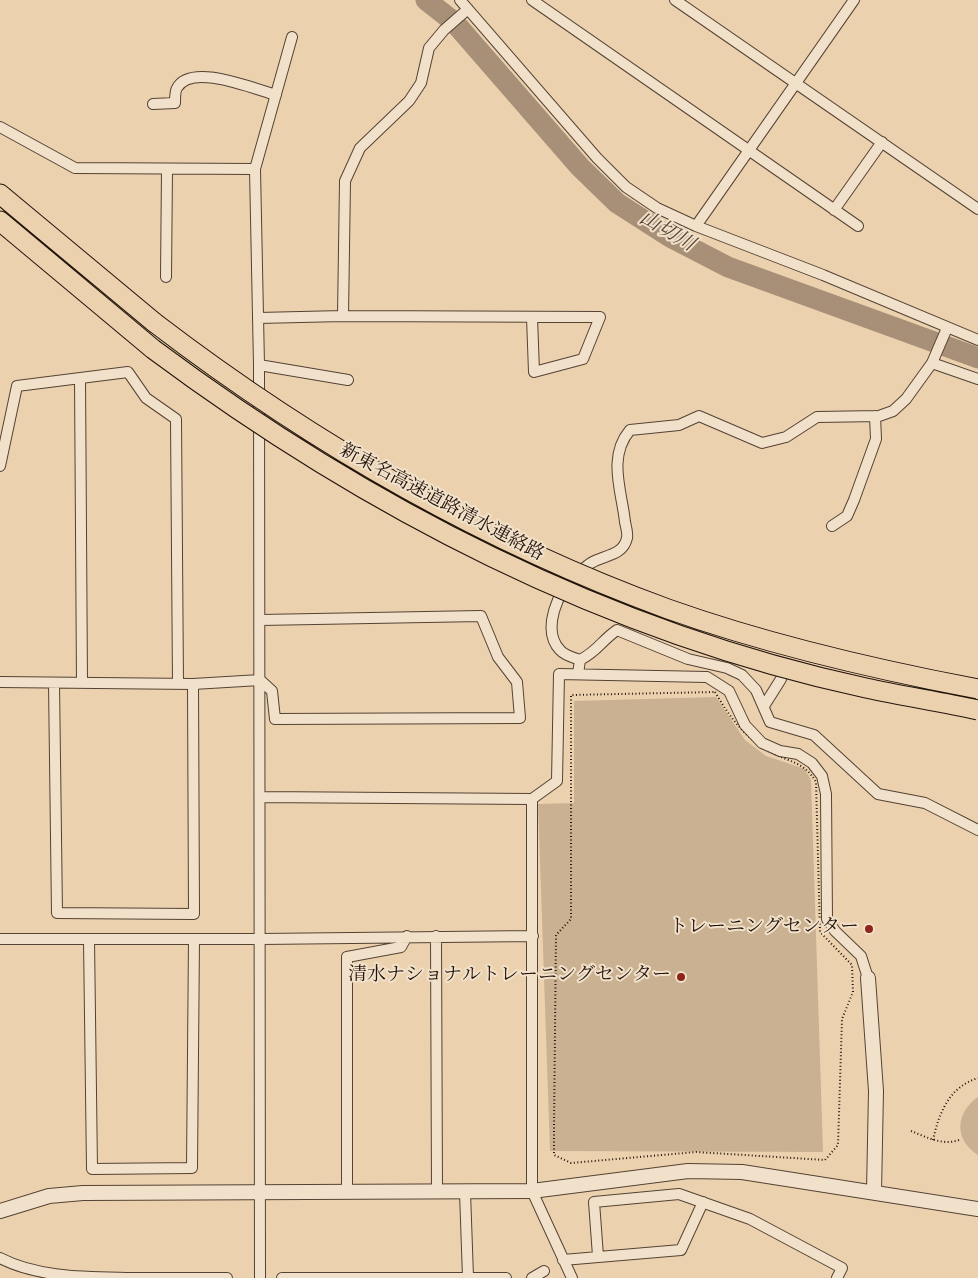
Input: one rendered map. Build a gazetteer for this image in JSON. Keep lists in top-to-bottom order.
{
  "streets": {
    "highway": ["新東名高速道路清水連絡路"]
  },
  "water": ["山切川"],
  "places": ["トレーニングセンター", "清水ナショナルトレーニングセンター"]
}
